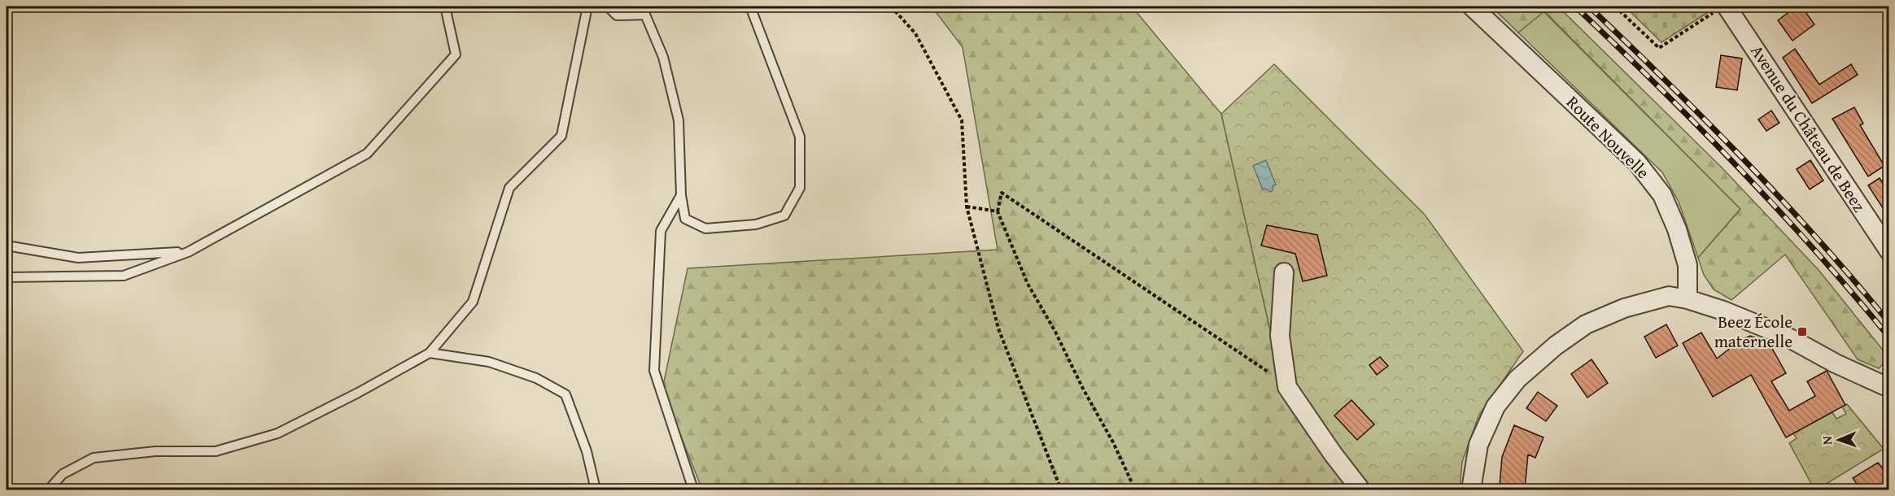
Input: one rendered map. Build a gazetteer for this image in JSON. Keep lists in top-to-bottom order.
{
  "streets": {
    "street": ["Avenue du Château de Beez", "Route Nouvelle"]
  },
  "places": {
    "transit": ["Beez École maternelle"]
  },
  "north": "left"
}
